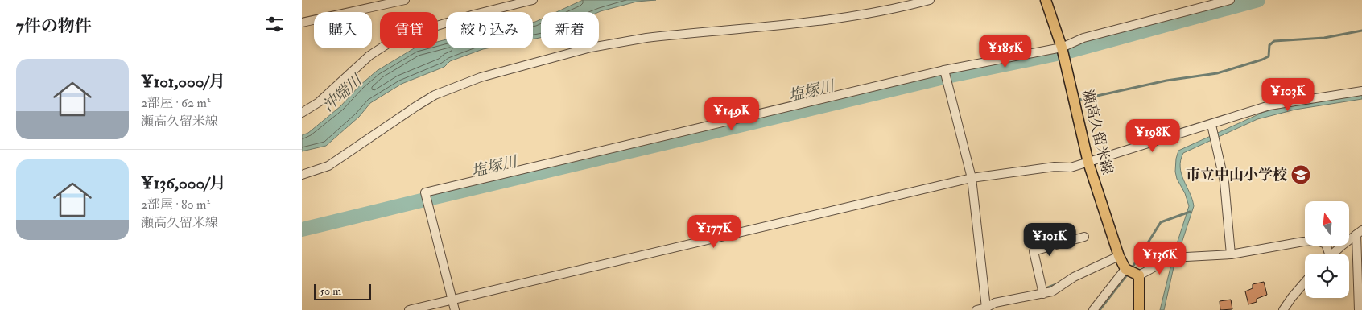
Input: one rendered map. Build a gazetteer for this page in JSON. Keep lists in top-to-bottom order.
{
  "streets": {
    "main road": ["瀬高久留米線"]
  },
  "water": ["塩塚川", "沖端川"],
  "places": {
    "school or university": ["市立中山小学校"]
  },
  "scale_bar": "50 m",
  "north": "top",
  "page": {
    "heading": "7件の物件",
    "chip": [
      "購入",
      "賃貸",
      "絞り込み",
      "新着"
    ],
    "price": [
      "¥185K",
      "¥103K",
      "¥149K",
      "¥198K",
      "¥177K",
      "¥101K",
      "¥136K"
    ],
    "list": [
      {
        "name": "¥101,000/月",
        "note": "2部屋 · 62 m² · 瀬高久留米線"
      },
      {
        "name": "¥136,000/月",
        "note": "2部屋 · 80 m² · 瀬高久留米線"
      }
    ],
    "scale": "50 m"
  }
}
